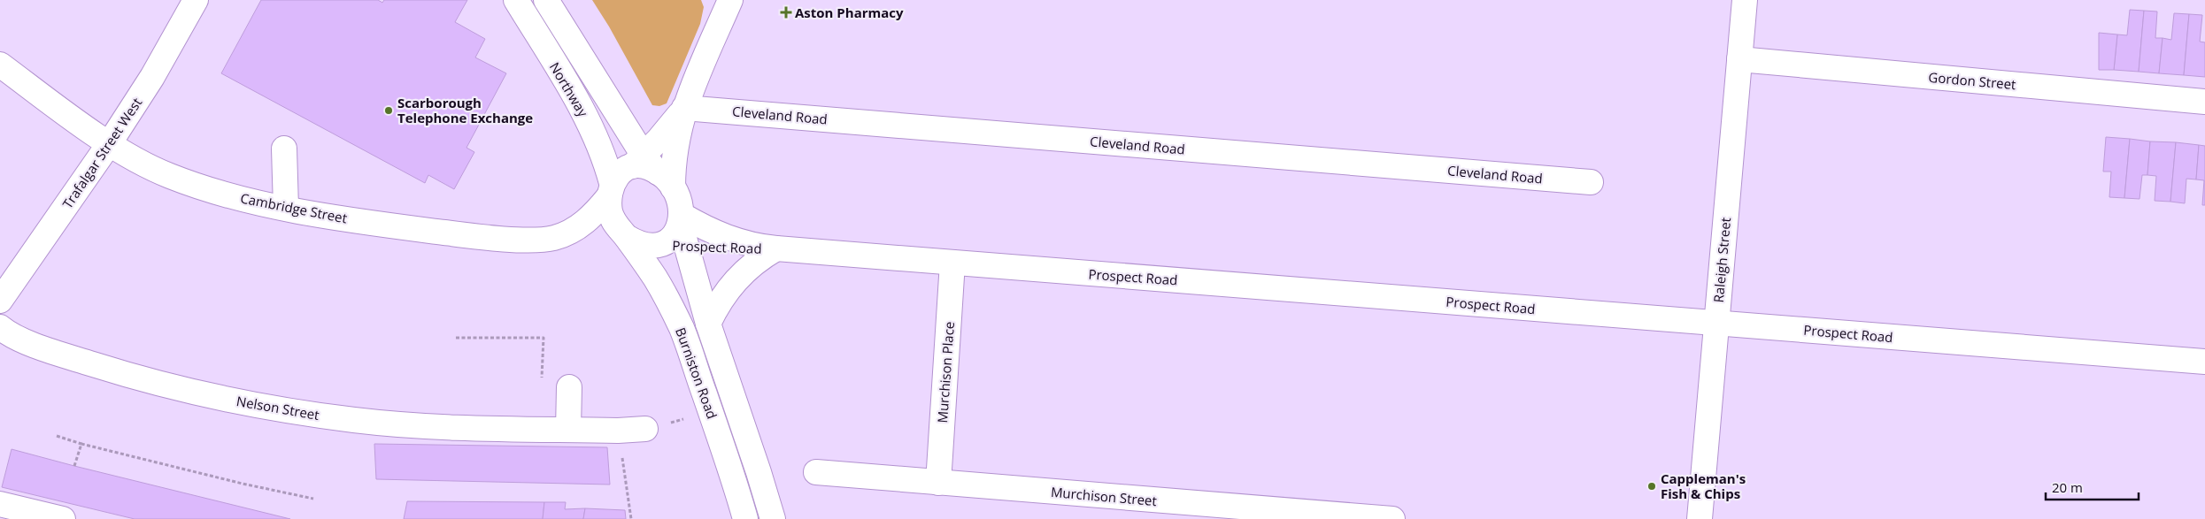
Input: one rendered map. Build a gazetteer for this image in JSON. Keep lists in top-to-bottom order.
{
  "streets": {
    "street": [
      "Gordon Street",
      "Northway",
      "Cleveland Road",
      "Trafalgar Street West",
      "Cambridge Street",
      "Prospect Road",
      "Raleigh Street",
      "Murchison Place",
      "Burniston Road",
      "Nelson Street",
      "Murchison Street"
    ]
  },
  "crossings": [
    ["Gordon Street", "Raleigh Street"],
    ["Northway", "Cambridge Street"],
    ["Northway", "Prospect Road"],
    ["Northway", "Burniston Road"],
    ["Trafalgar Street West", "Cambridge Street"],
    ["Cambridge Street", "Prospect Road"],
    ["Cambridge Street", "Burniston Road"],
    ["Prospect Road", "Raleigh Street"],
    ["Prospect Road", "Murchison Place"],
    ["Prospect Road", "Burniston Road"],
    ["Murchison Place", "Murchison Street"]
  ],
  "places": {
    "health": ["Aston Pharmacy"],
    "other": ["Scarborough Telephone Exchange", "Cappleman's Fish & Chips"]
  },
  "scale_bar": "20 m"
}
